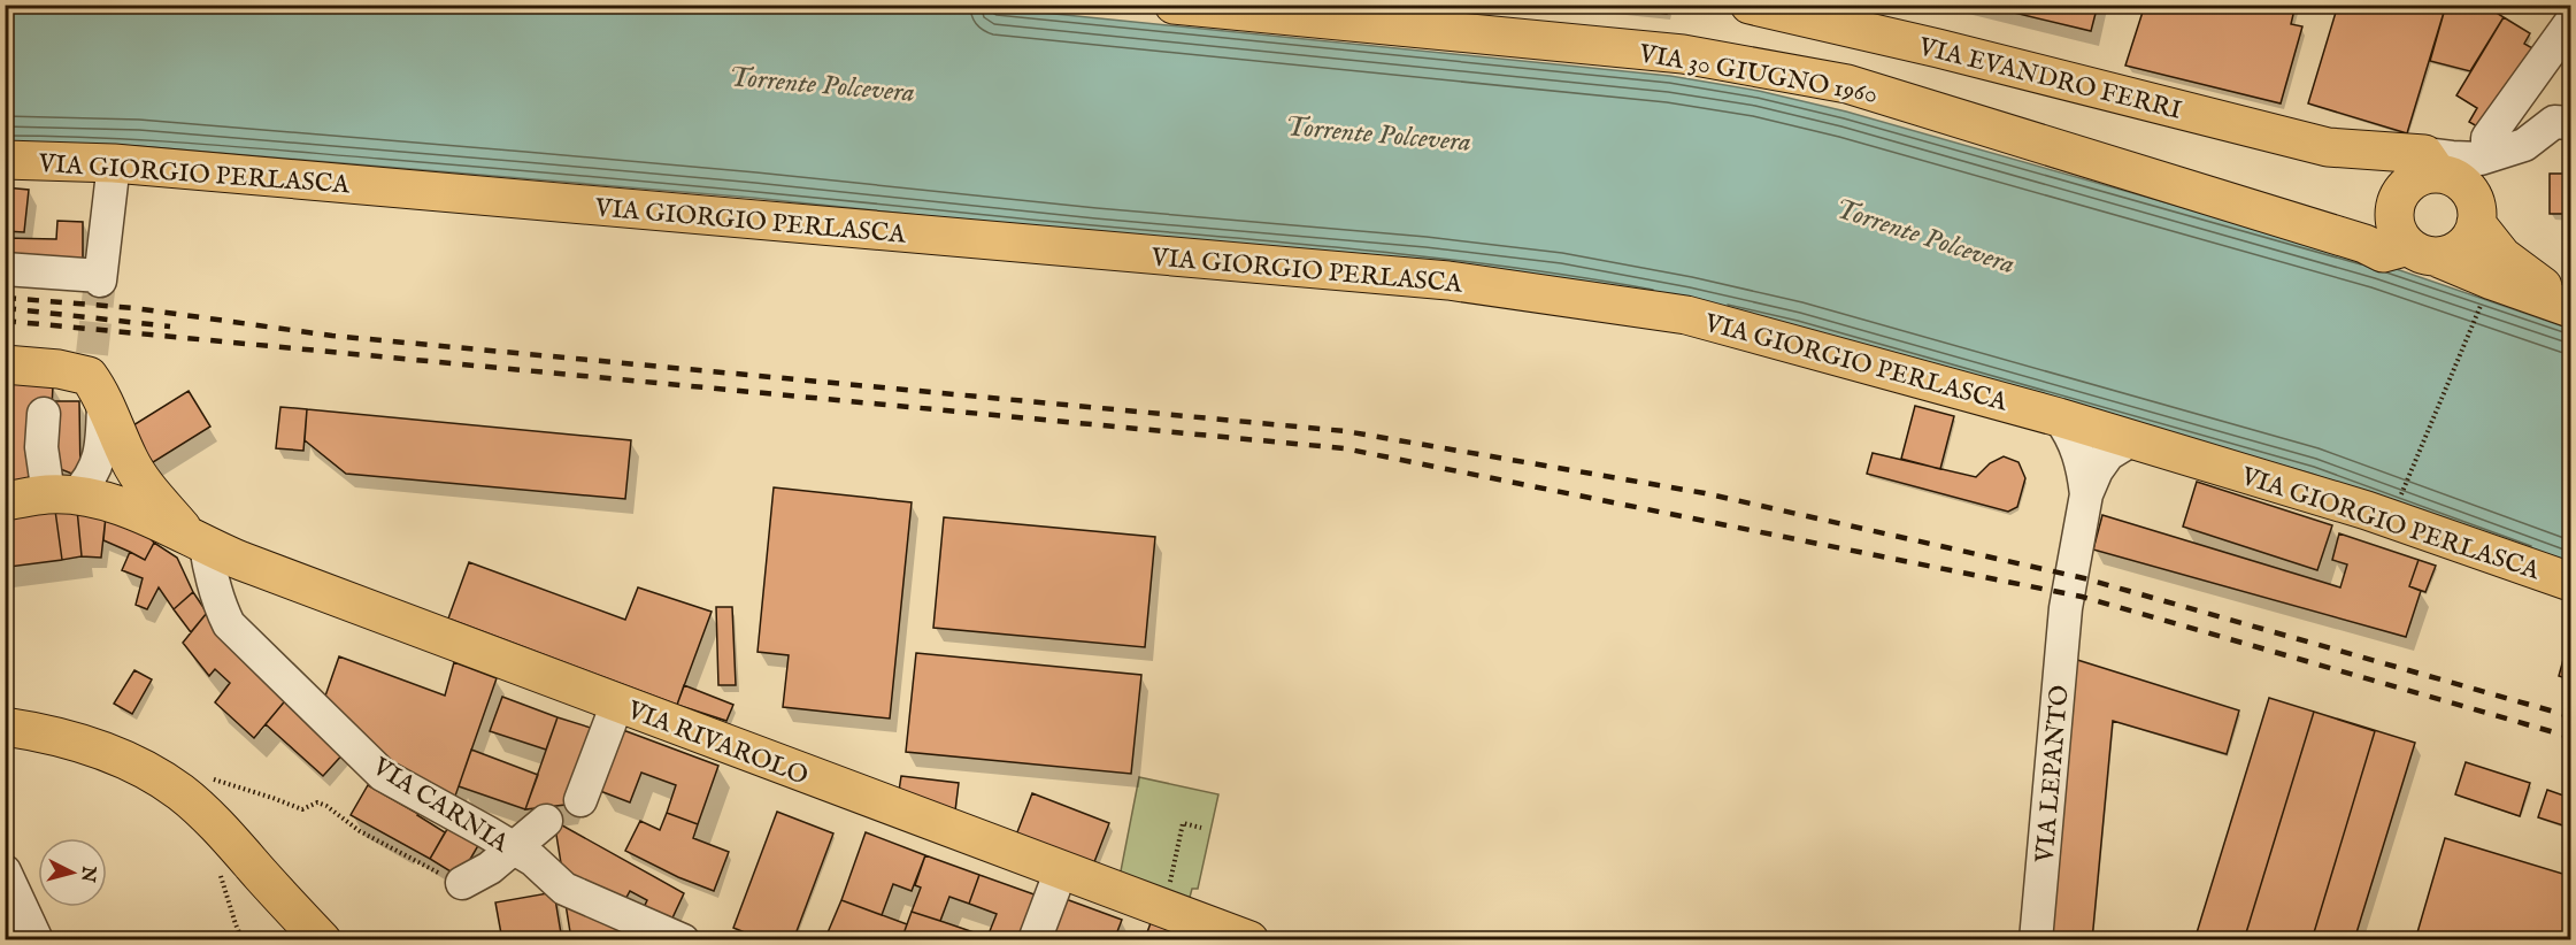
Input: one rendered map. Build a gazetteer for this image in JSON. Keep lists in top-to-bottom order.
{
  "streets": {
    "main road": [
      "VIA 30 GIUGNO 1960",
      "VIA EVANDRO FERRI",
      "VIA GIORGIO PERLASCA",
      "VIA RIVAROLO"
    ],
    "street": ["VIA LEPANTO", "VIA CARNIA"]
  },
  "crossings": [
    ["VIA RIVAROLO", "VIA CARNIA"]
  ],
  "water": ["Torrente Polcevera"],
  "north": "right"
}
